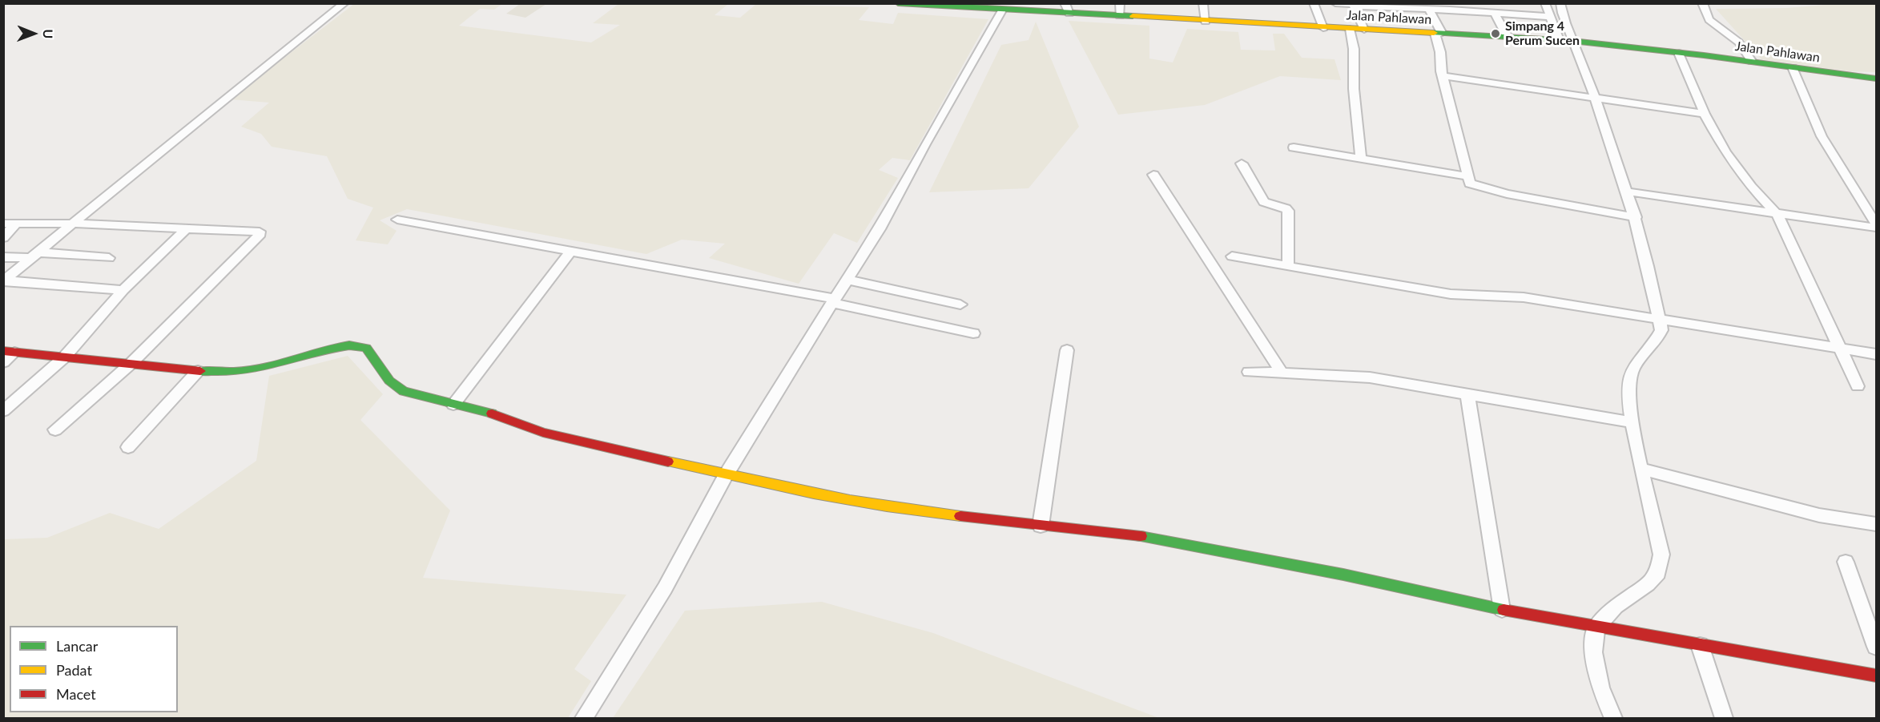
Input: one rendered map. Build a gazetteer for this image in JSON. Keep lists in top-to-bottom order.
{
  "streets": {
    "street": ["Jalan Pahlawan"]
  },
  "places": ["Simpang 4 Perum Sucen"],
  "legend": ["Lancar", "Padat", "Macet"],
  "north": "right"
}
